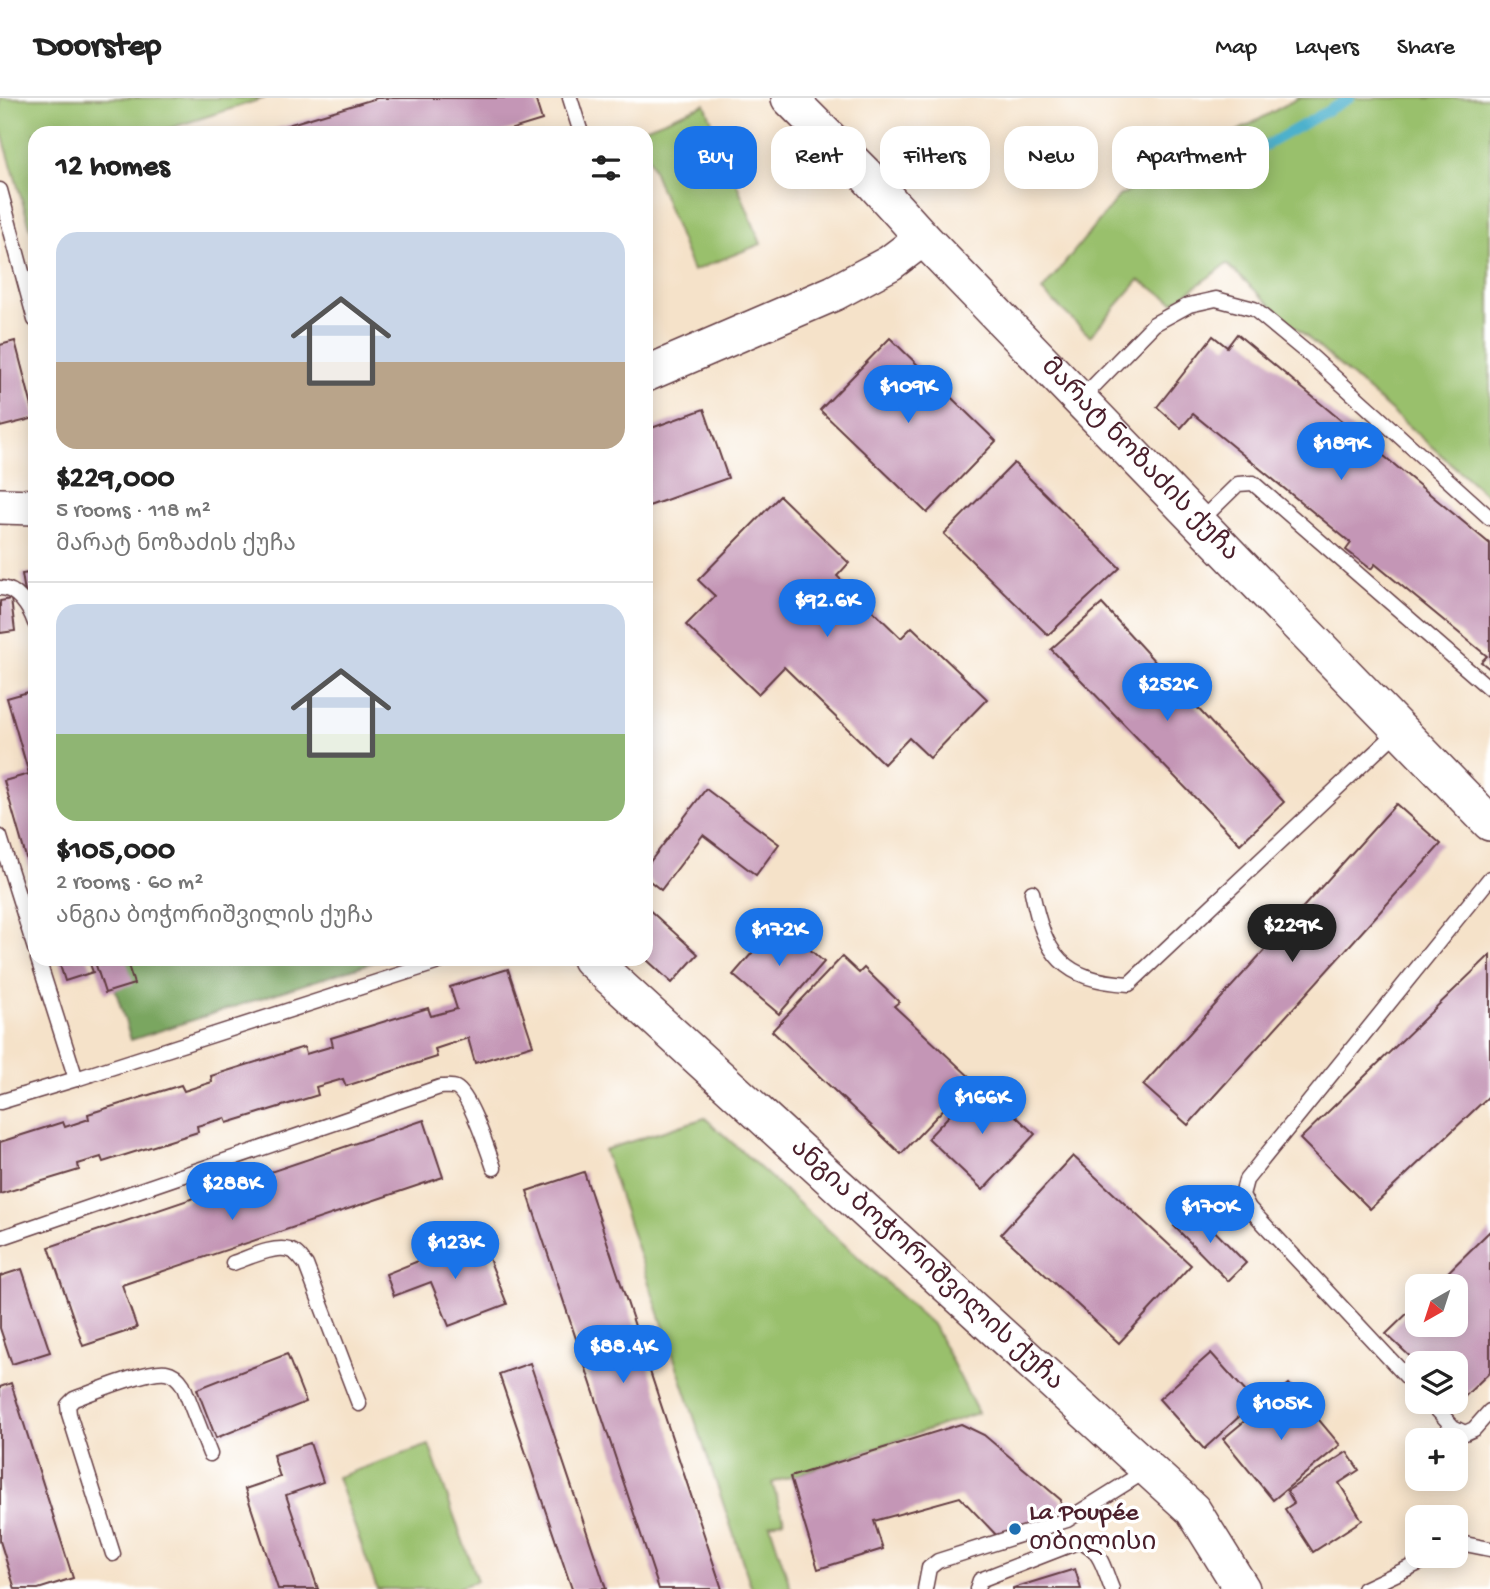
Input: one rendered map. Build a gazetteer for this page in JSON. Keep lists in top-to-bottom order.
{
  "streets": {
    "street": ["მარატ ნოზაძის ქუჩა", "ანგია ბოჭორიშვილის ქუჩა"]
  },
  "places": ["La Poupée თბილისი"],
  "north": "bottom left",
  "page": {
    "header": "Doorstep",
    "nav": ["Map", "Layers", "Share"],
    "chip": [
      "Buy",
      "Rent",
      "Filters",
      "New",
      "Apartment"
    ],
    "heading": "12 homes",
    "list": [
      {
        "name": "$229,000",
        "note": "5 rooms · 118 m² · მარატ ნოზაძის ქუჩა"
      },
      {
        "name": "$105,000",
        "note": "2 rooms · 60 m² · ანგია ბოჭორიშვილის ქუჩა"
      }
    ],
    "price": [
      "$109K",
      "$189K",
      "$92.6K",
      "$252K",
      "$229K",
      "$172K",
      "$166K",
      "$288K",
      "$170K",
      "$123K",
      "$88.4K",
      "$105K"
    ],
    "map_buttons": ["+", "−"]
  }
}
